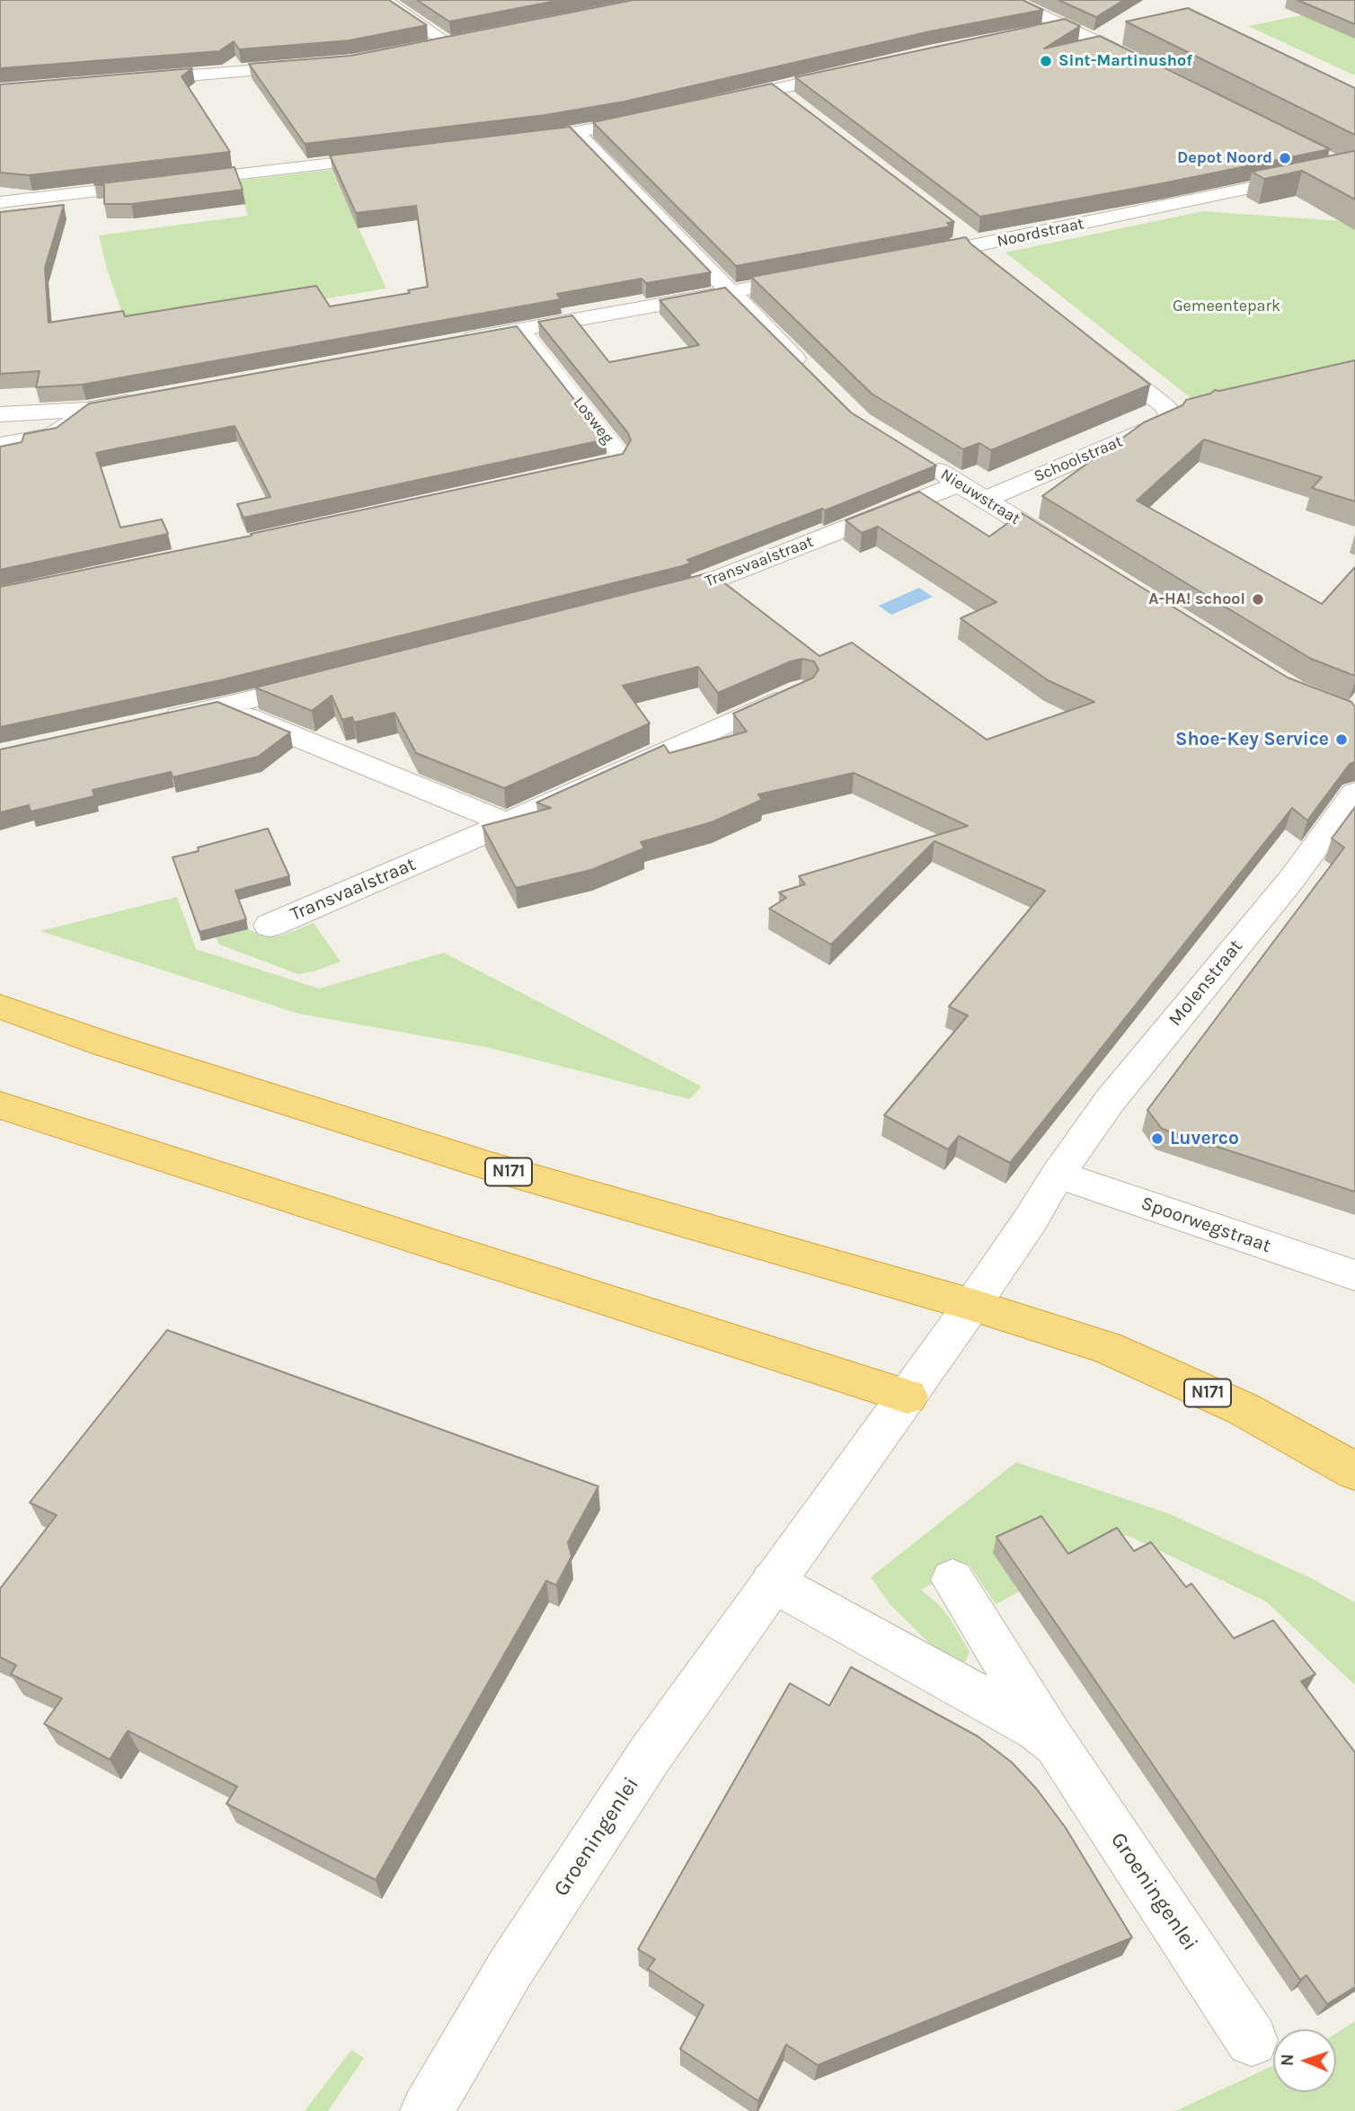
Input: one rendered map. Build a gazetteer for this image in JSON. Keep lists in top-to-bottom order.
{
  "streets": {
    "highway": ["N171"],
    "street": [
      "Noordstraat",
      "Schoolstraat",
      "Nieuwstraat",
      "Transvaalstraat",
      "Molenstraat",
      "Spoorwegstraat",
      "Groeningenlei"
    ],
    "lane": ["Losweg"]
  },
  "crossings": [
    ["Schoolstraat", "Nieuwstraat"],
    ["Nieuwstraat", "Transvaalstraat"],
    ["Molenstraat", "N171"],
    ["Molenstraat", "Spoorwegstraat"]
  ],
  "parks": ["Gemeentepark"],
  "places": [
    "Sint-Martinushof",
    "Depot Noord",
    "A-HA! school",
    "Shoe-Key Service",
    "Luverco"
  ],
  "north": "left"
}
